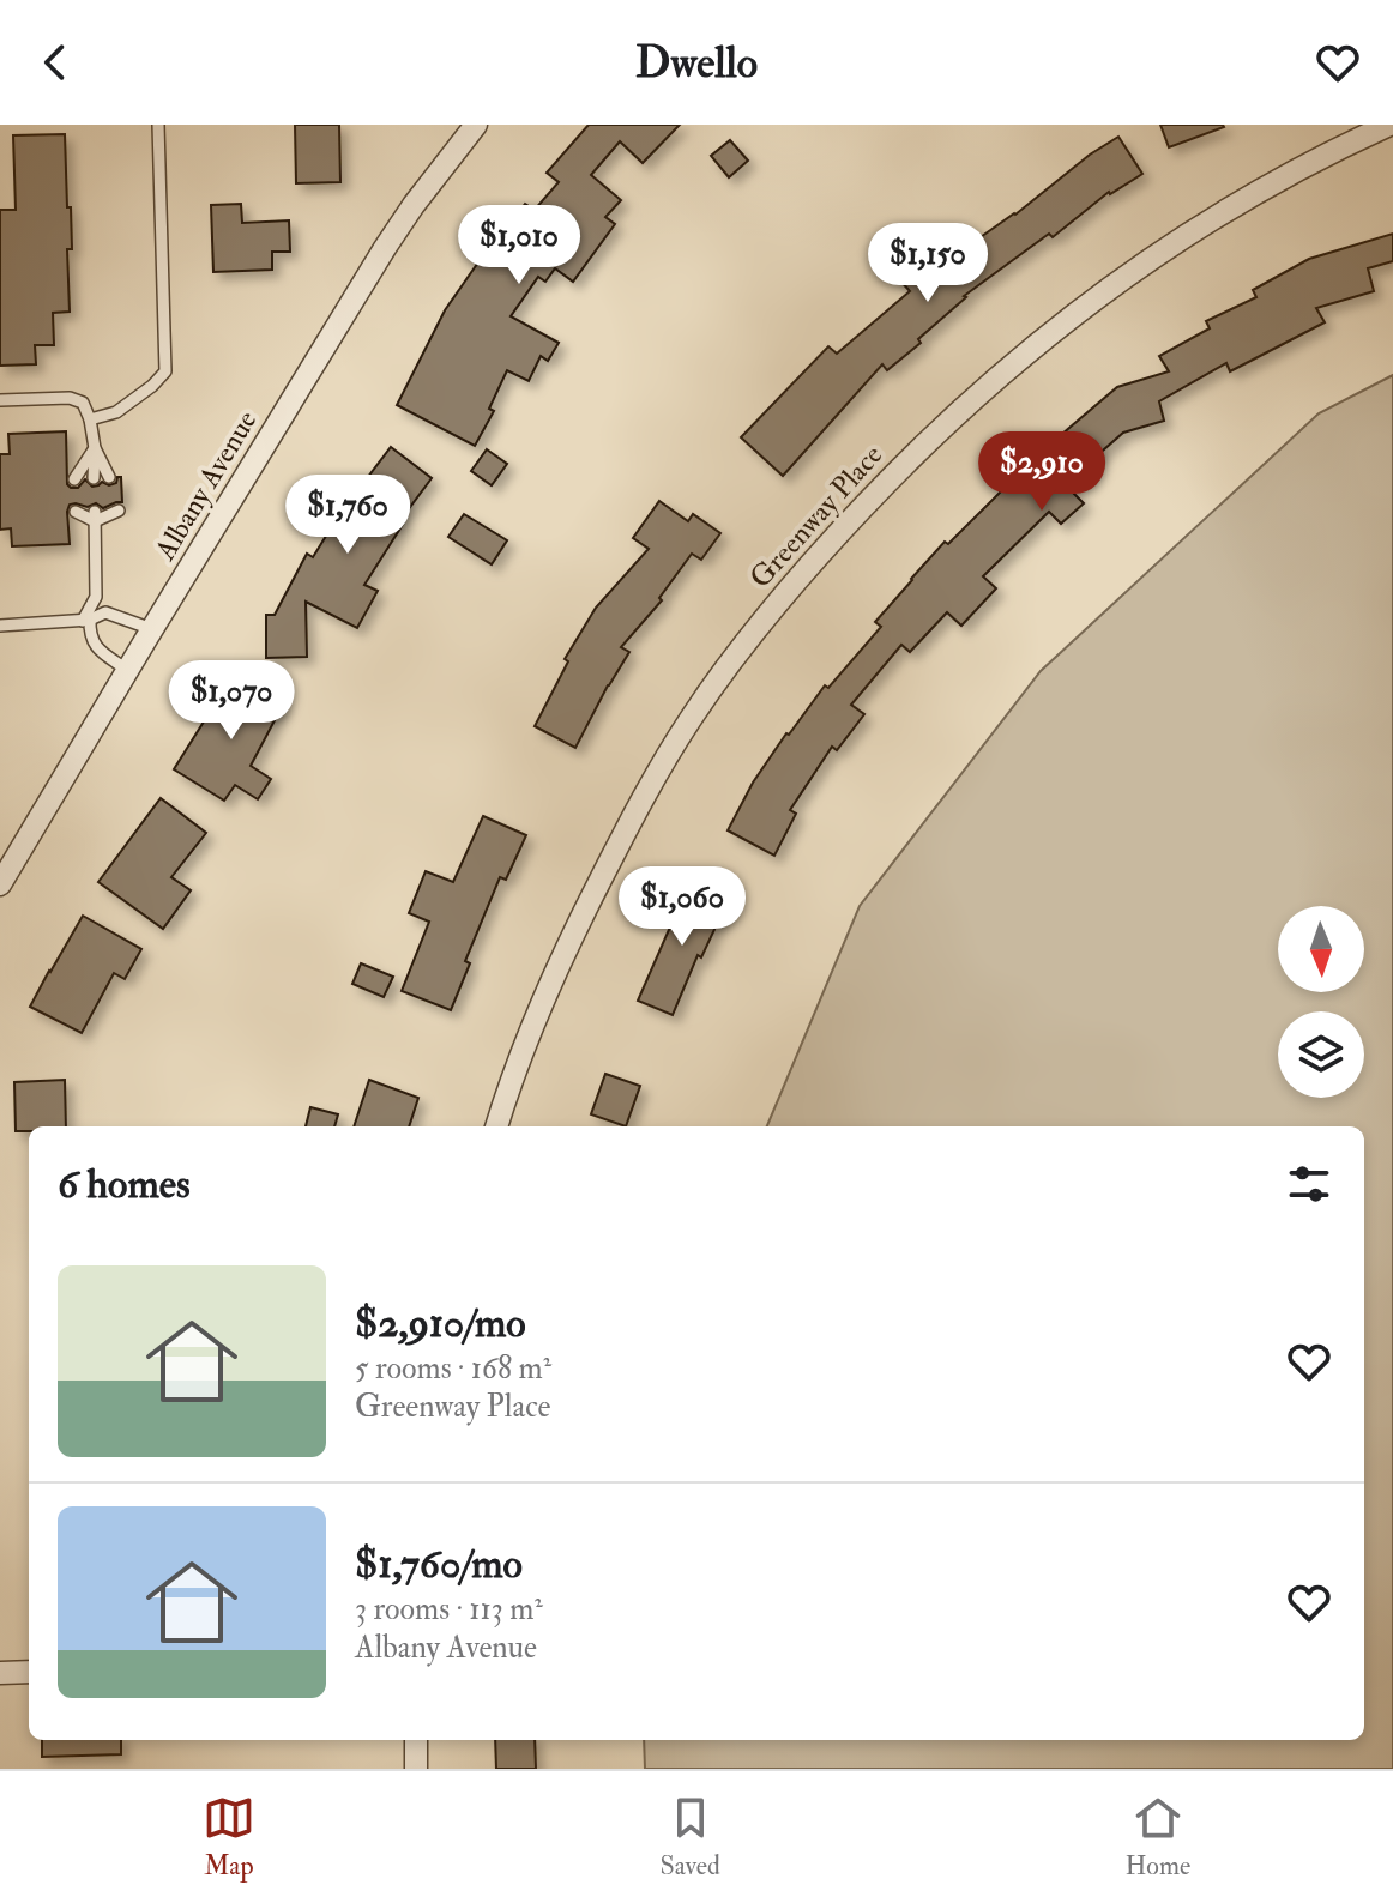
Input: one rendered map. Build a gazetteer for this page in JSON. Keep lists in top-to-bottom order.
{
  "streets": {
    "street": ["Albany Avenue", "Greenway Place"]
  },
  "north": "bottom",
  "page": {
    "header": "Dwello",
    "price": [
      "$1,010",
      "$1,150",
      "$2,910",
      "$1,760",
      "$1,070",
      "$1,060"
    ],
    "heading": "6 homes",
    "list": [
      {
        "name": "$2,910/mo",
        "note": "5 rooms · 168 m² · Greenway Place"
      },
      {
        "name": "$1,760/mo",
        "note": "3 rooms · 113 m² · Albany Avenue"
      }
    ],
    "tabs": ["Map", "Saved", "Home"]
  }
}
